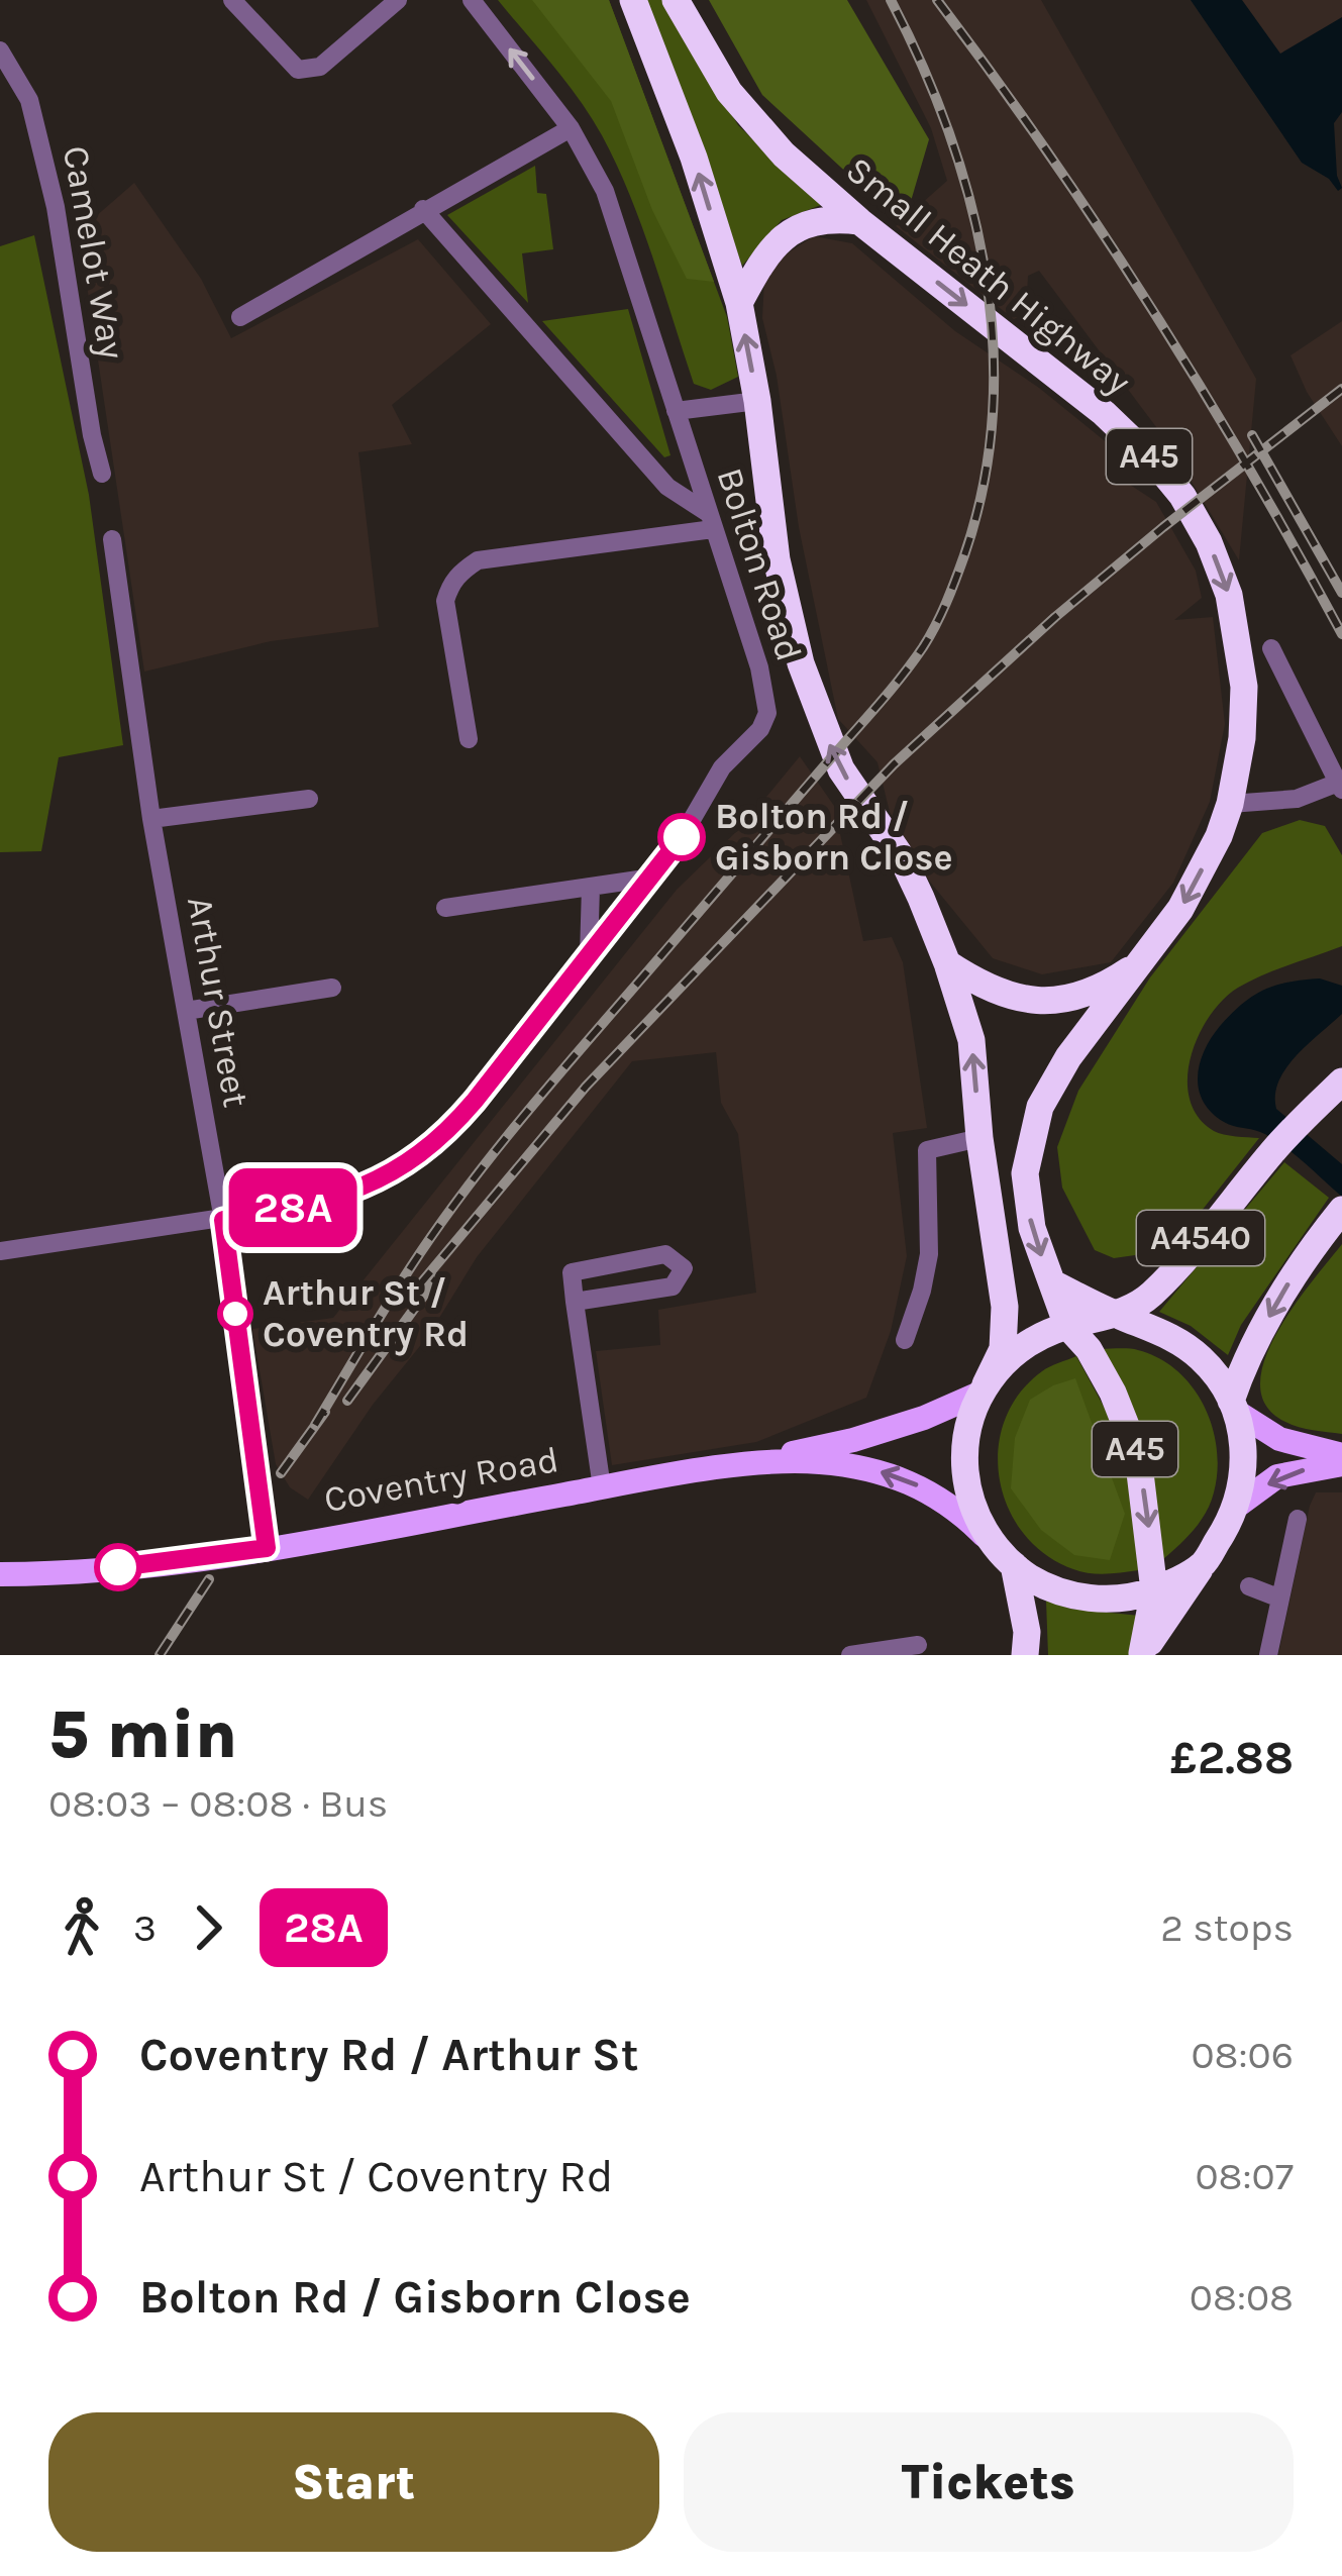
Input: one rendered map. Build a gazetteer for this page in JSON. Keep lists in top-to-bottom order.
{
  "streets": {
    "highway": ["Small Heath Highway", "A45", "A4540"],
    "main road": ["Coventry Road"],
    "street": ["Camelot Way", "Bolton Road", "Arthur Street"]
  },
  "crossings": [
    ["Small Heath Highway", "A45"],
    ["A45", "A4540"],
    ["Bolton Road", "Arthur Street"],
    ["Arthur Street", "Coventry Road"],
    ["A4540", "Coventry Road"]
  ],
  "places": ["Bolton Rd / Gisborn Close", "Arthur St / Coventry Rd"],
  "lines": ["bus line 28A"],
  "page": {
    "on_map": "28A",
    "heading": ["5 min", "08:03 – 08:08 · Bus", "£2.88"],
    "legs": ["3", "28A", "2 stops"],
    "list": [
      {
        "name": "Coventry Rd / Arthur St",
        "value": "08:06"
      },
      {
        "name": "Arthur St / Coventry Rd",
        "value": "08:07"
      },
      {
        "name": "Bolton Rd / Gisborn Close",
        "value": "08:08"
      }
    ],
    "buttons": ["Start", "Tickets"]
  }
}
